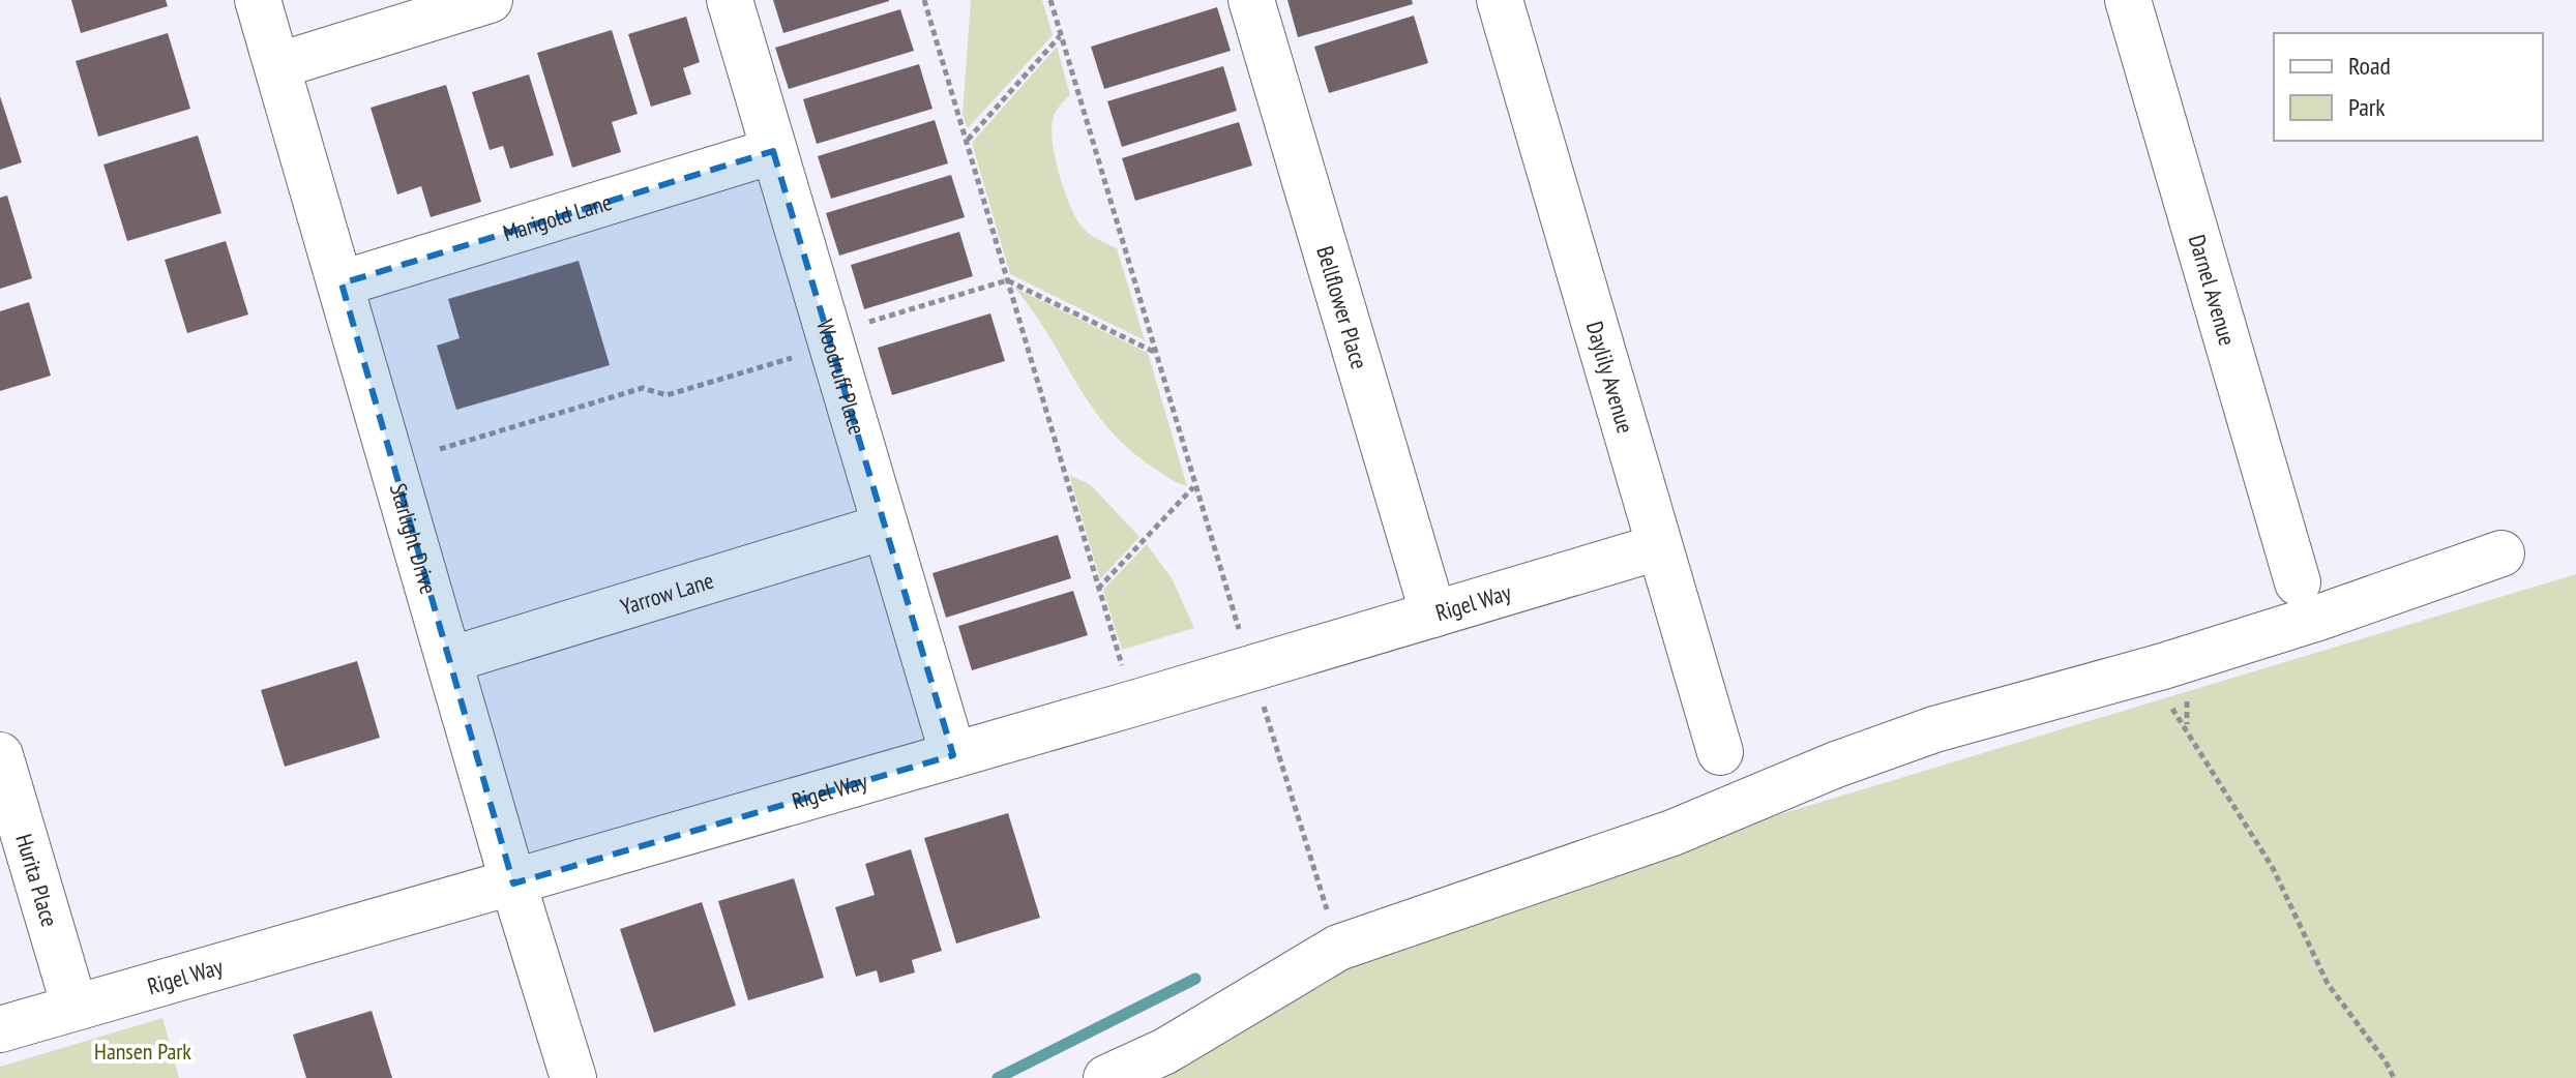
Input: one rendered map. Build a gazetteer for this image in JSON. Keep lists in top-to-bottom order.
{
  "streets": {
    "street": [
      "Marigold Lane",
      "Darnel Avenue",
      "Bellflower Place",
      "Daylily Avenue",
      "Woodruff Place",
      "Starlight Drive",
      "Yarrow Lane",
      "Rigel Way",
      "Hurita Place"
    ]
  },
  "crossings": [
    ["Marigold Lane", "Woodruff Place"],
    ["Marigold Lane", "Starlight Drive"],
    ["Bellflower Place", "Rigel Way"],
    ["Daylily Avenue", "Rigel Way"],
    ["Woodruff Place", "Yarrow Lane"],
    ["Woodruff Place", "Rigel Way"],
    ["Starlight Drive", "Yarrow Lane"],
    ["Starlight Drive", "Rigel Way"],
    ["Rigel Way", "Hurita Place"]
  ],
  "parks": ["Hansen Park"],
  "legend": ["Road", "Park"]
}
